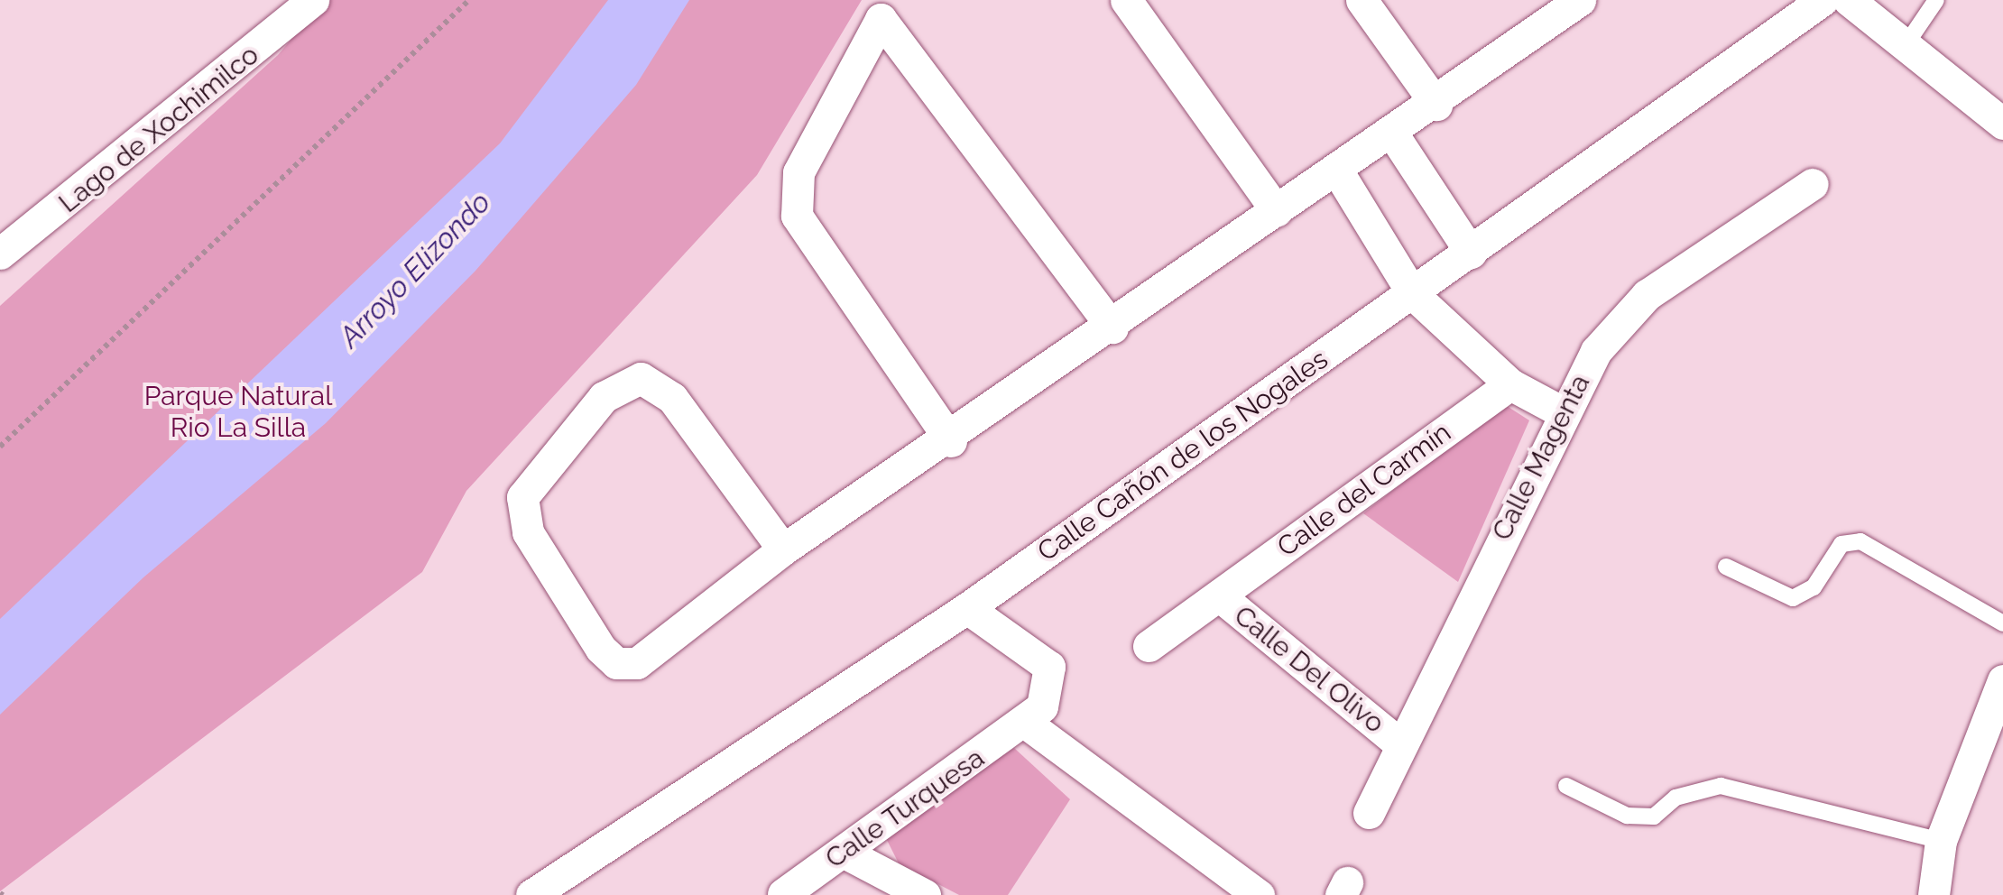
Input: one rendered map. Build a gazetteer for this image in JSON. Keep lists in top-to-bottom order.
{
  "streets": {
    "street": [
      "Lago de Xochimilco",
      "Calle Cañón de los Nogales",
      "Calle Magenta",
      "Calle del Carmín",
      "Calle Del Olivo",
      "Calle Turquesa"
    ]
  },
  "crossings": [
    ["Calle Cañón de los Nogales", "Calle Turquesa"],
    ["Calle Magenta", "Calle Del Olivo"],
    ["Calle del Carmín", "Calle Del Olivo"]
  ],
  "water": ["Arroyo Elizondo"],
  "parks": ["Parque Natural Rio La Silla"]
}
